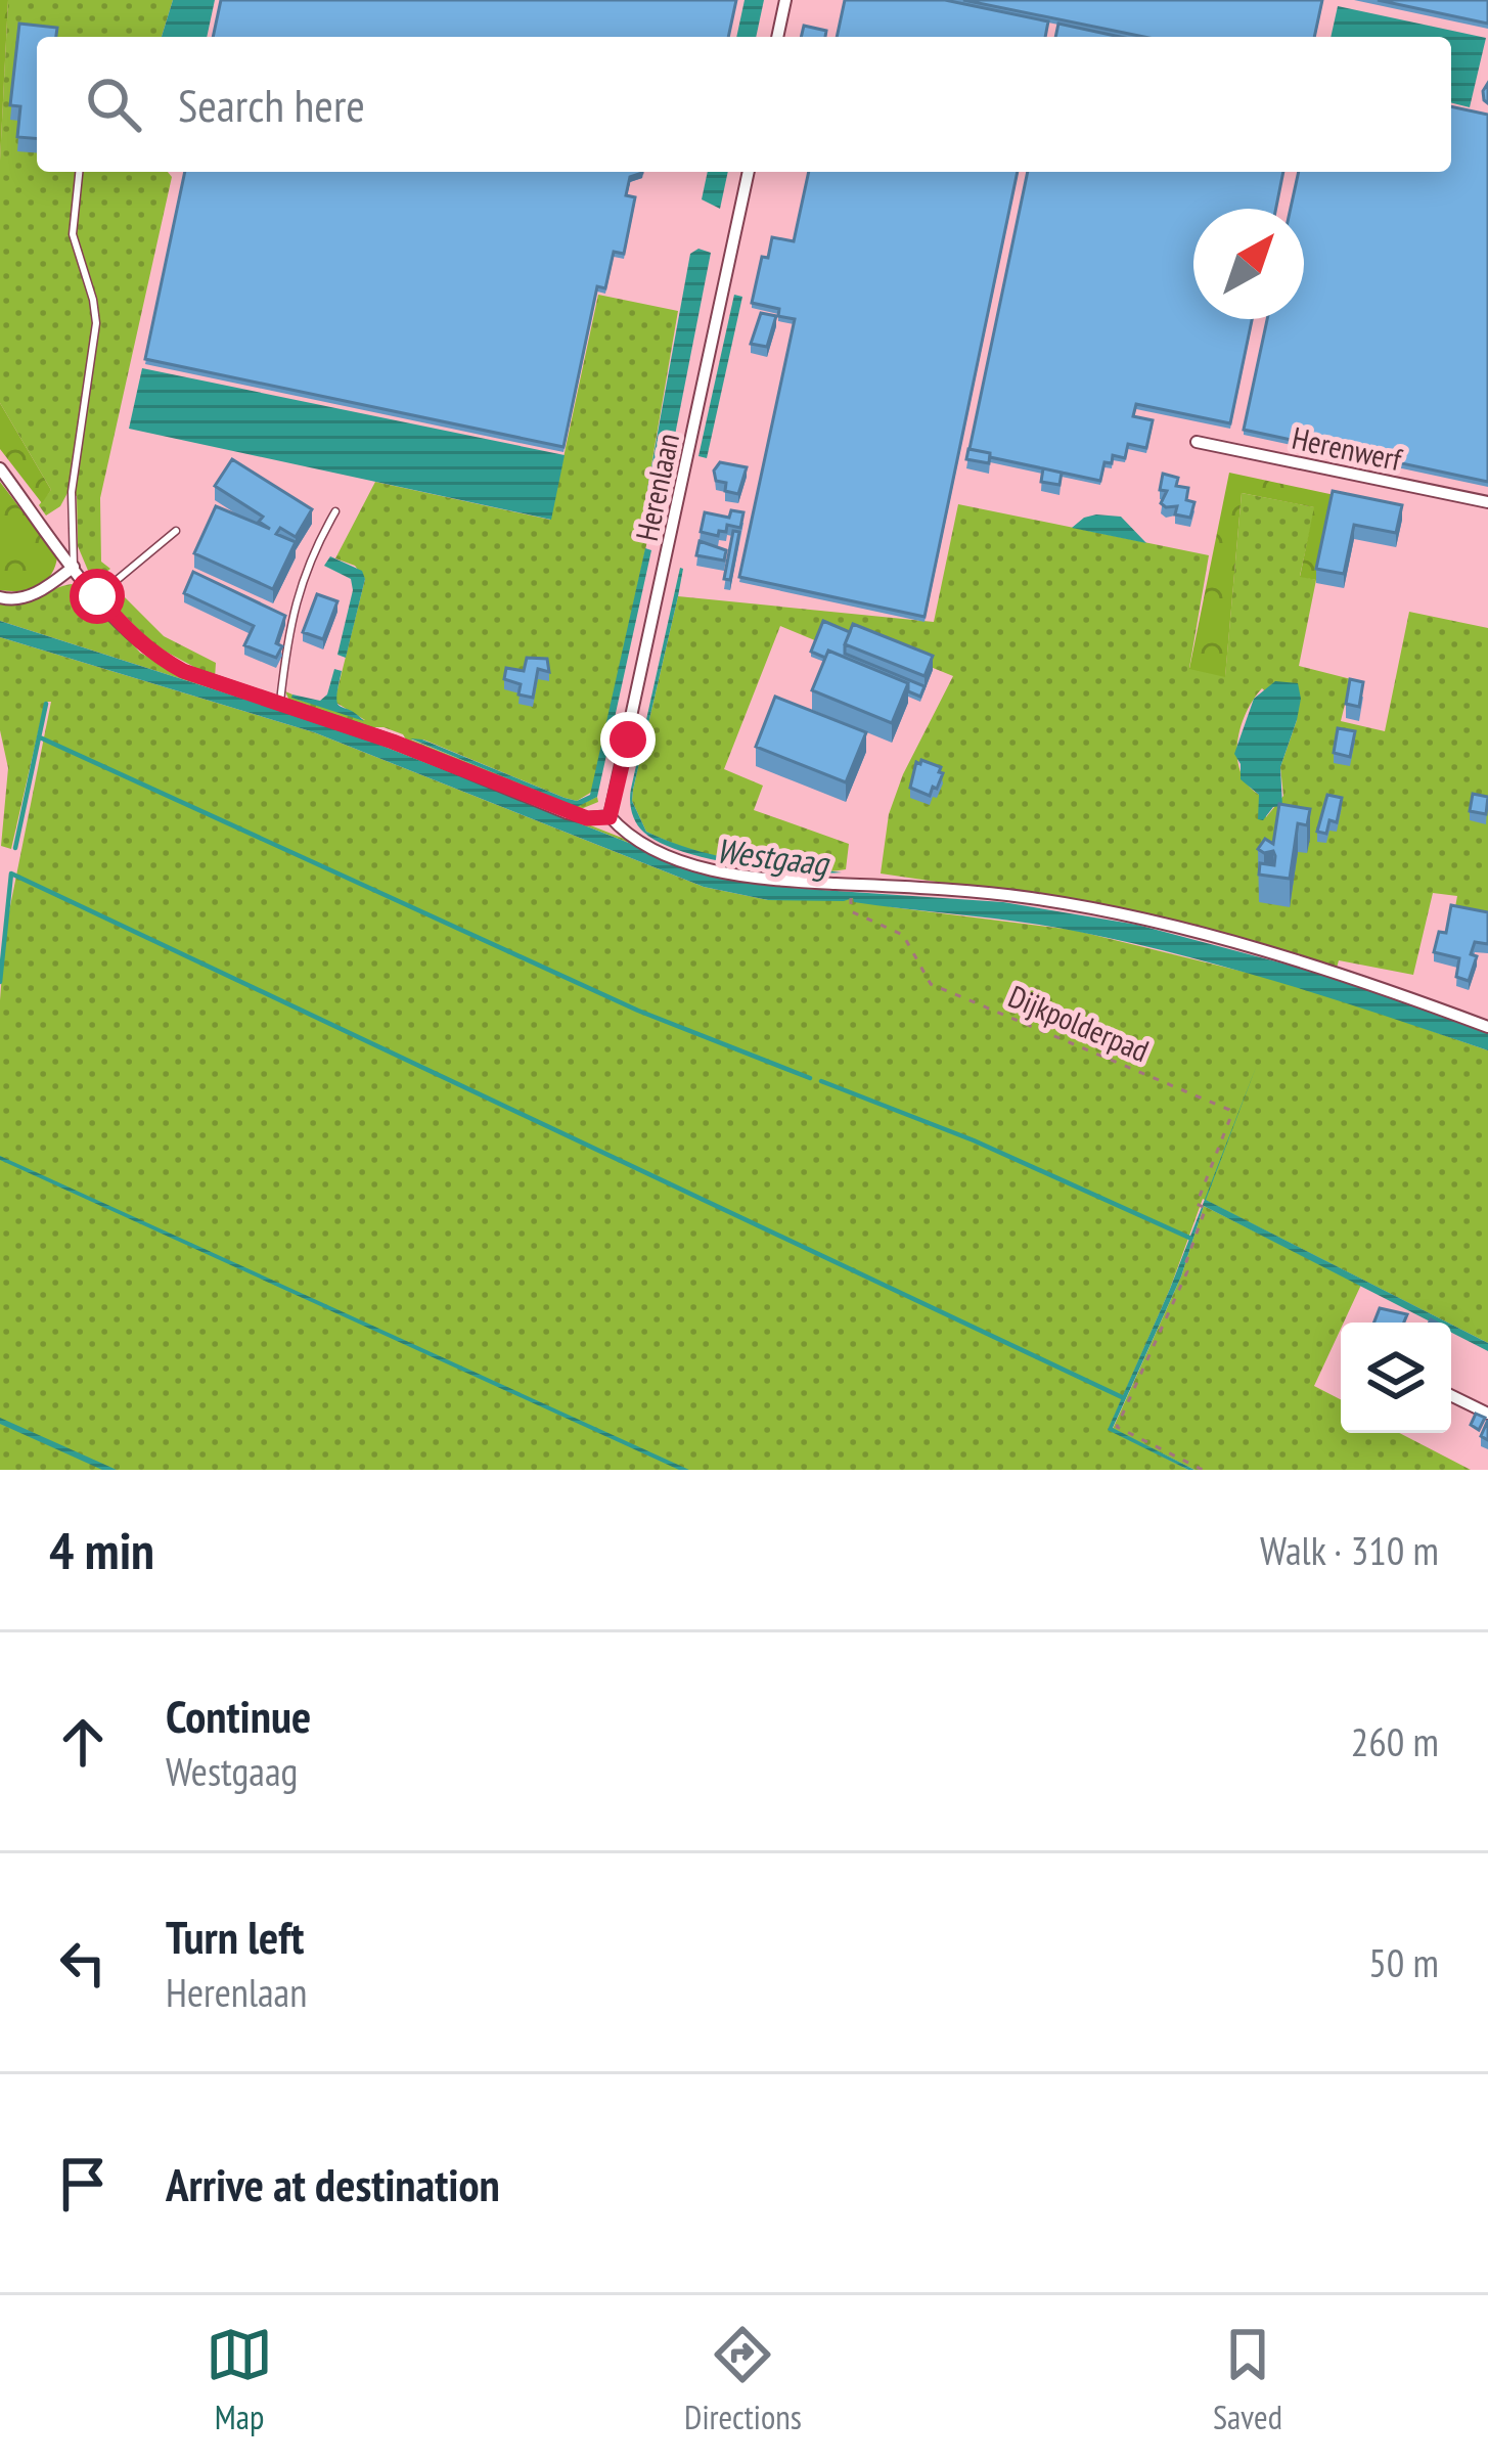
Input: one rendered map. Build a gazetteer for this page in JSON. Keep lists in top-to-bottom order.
{
  "streets": {
    "street": ["Herenwerf", "Herenlaan"],
    "path": ["Dijkpolderpad"]
  },
  "water": ["Westgaag"],
  "north": "top right",
  "page": {
    "search": "Search here",
    "heading": ["4 min", "Walk · 310 m"],
    "list": [
      ["Continue", "Westgaag", "260 m"],
      ["Turn left", "Herenlaan", "50 m"],
      "Arrive at destination"
    ],
    "nav": ["Map", "Directions", "Saved"]
  }
}
